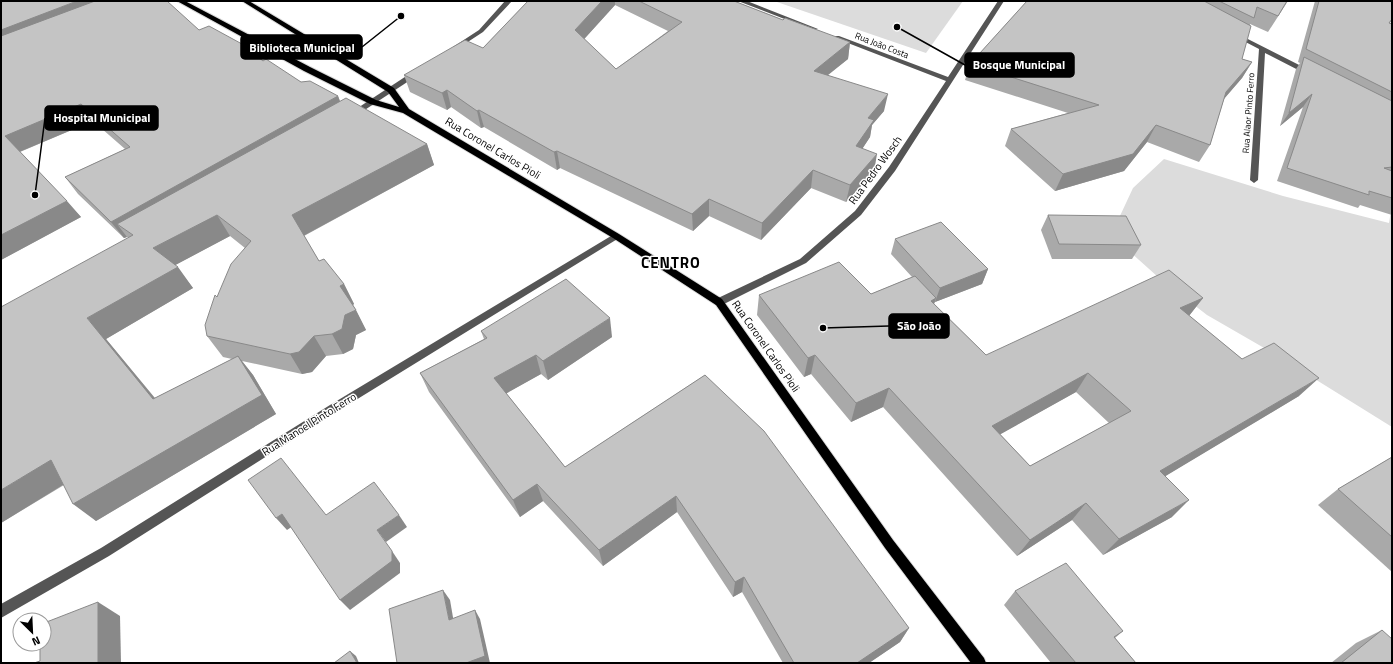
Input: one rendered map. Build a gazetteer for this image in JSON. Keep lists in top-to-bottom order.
{
  "streets": {
    "main road": ["Rua Coronel Carlos Pioli"],
    "street": [
      "Rua João Costa",
      "Rua Alaor Pinto Ferro",
      "Rua Pedro Wosch",
      "Rua Manoel Pinto Ferro"
    ]
  },
  "crossings": [
    ["Rua João Costa", "Rua Pedro Wosch"],
    ["Rua Coronel Carlos Pioli", "Rua Pedro Wosch"],
    ["Rua Coronel Carlos Pioli", "Rua Manoel Pinto Ferro"]
  ],
  "districts": ["CENTRO"],
  "places": [
    "Biblioteca Municipal",
    "Bosque Municipal",
    "Hospital Municipal",
    "São João"
  ],
  "north": "bottom right"
}
